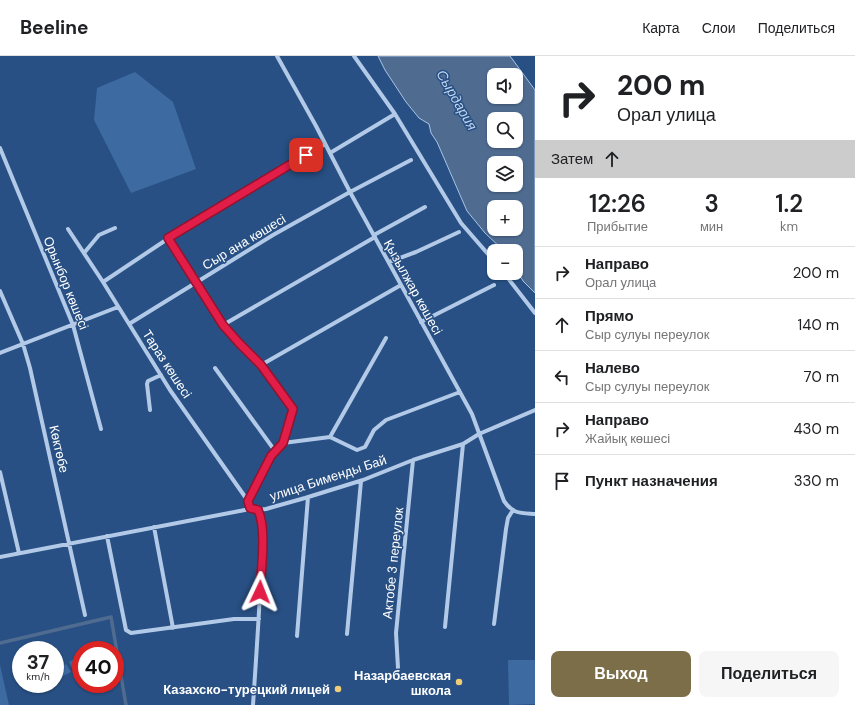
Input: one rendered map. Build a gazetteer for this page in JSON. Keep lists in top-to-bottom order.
{
  "streets": {
    "street": [
      "Сыр ана көшесі",
      "Орынбор көшесі",
      "Қызылжар көшесі",
      "Тараз көшесі",
      "Көктөбе",
      "улица Бименды Бай",
      "Актобе 3 переулок"
    ]
  },
  "crossings": [
    ["Сыр ана көшесі", "Қызылжар көшесі"],
    ["Сыр ана көшесі", "Тараз көшесі"],
    ["Қызылжар көшесі", "улица Бименды Бай"],
    ["Тараз көшесі", "улица Бименды Бай"],
    ["Көктөбе", "улица Бименды Бай"],
    ["улица Бименды Бай", "Актобе 3 переулок"]
  ],
  "water": ["Сырдария"],
  "places": ["Назарбаевская школа", "Казахско-турецкий лицей"],
  "page": {
    "header": "Beeline",
    "nav": ["Карта", "Слои", "Поделиться"],
    "turn": ["200 m", "Орал улица"],
    "map_buttons": ["+", "−"],
    "then": "Затем",
    "eta": [
      "12:26",
      "Прибытие",
      "3",
      "мин",
      "1.2",
      "km"
    ],
    "list": [
      {
        "name": "Направо",
        "note": "Орал улица",
        "value": "200 m"
      },
      {
        "name": "Прямо",
        "note": "Сыр сулуы переулок",
        "value": "140 m"
      },
      {
        "name": "Налево",
        "note": "Сыр сулуы переулок",
        "value": "70 m"
      },
      {
        "name": "Направо",
        "note": "Жайық көшесі",
        "value": "430 m"
      },
      {
        "name": "Пункт назначения",
        "value": "330 m"
      }
    ],
    "speed": "37 km/h",
    "limit": "40",
    "buttons": ["Выход", "Поделиться"]
  }
}
